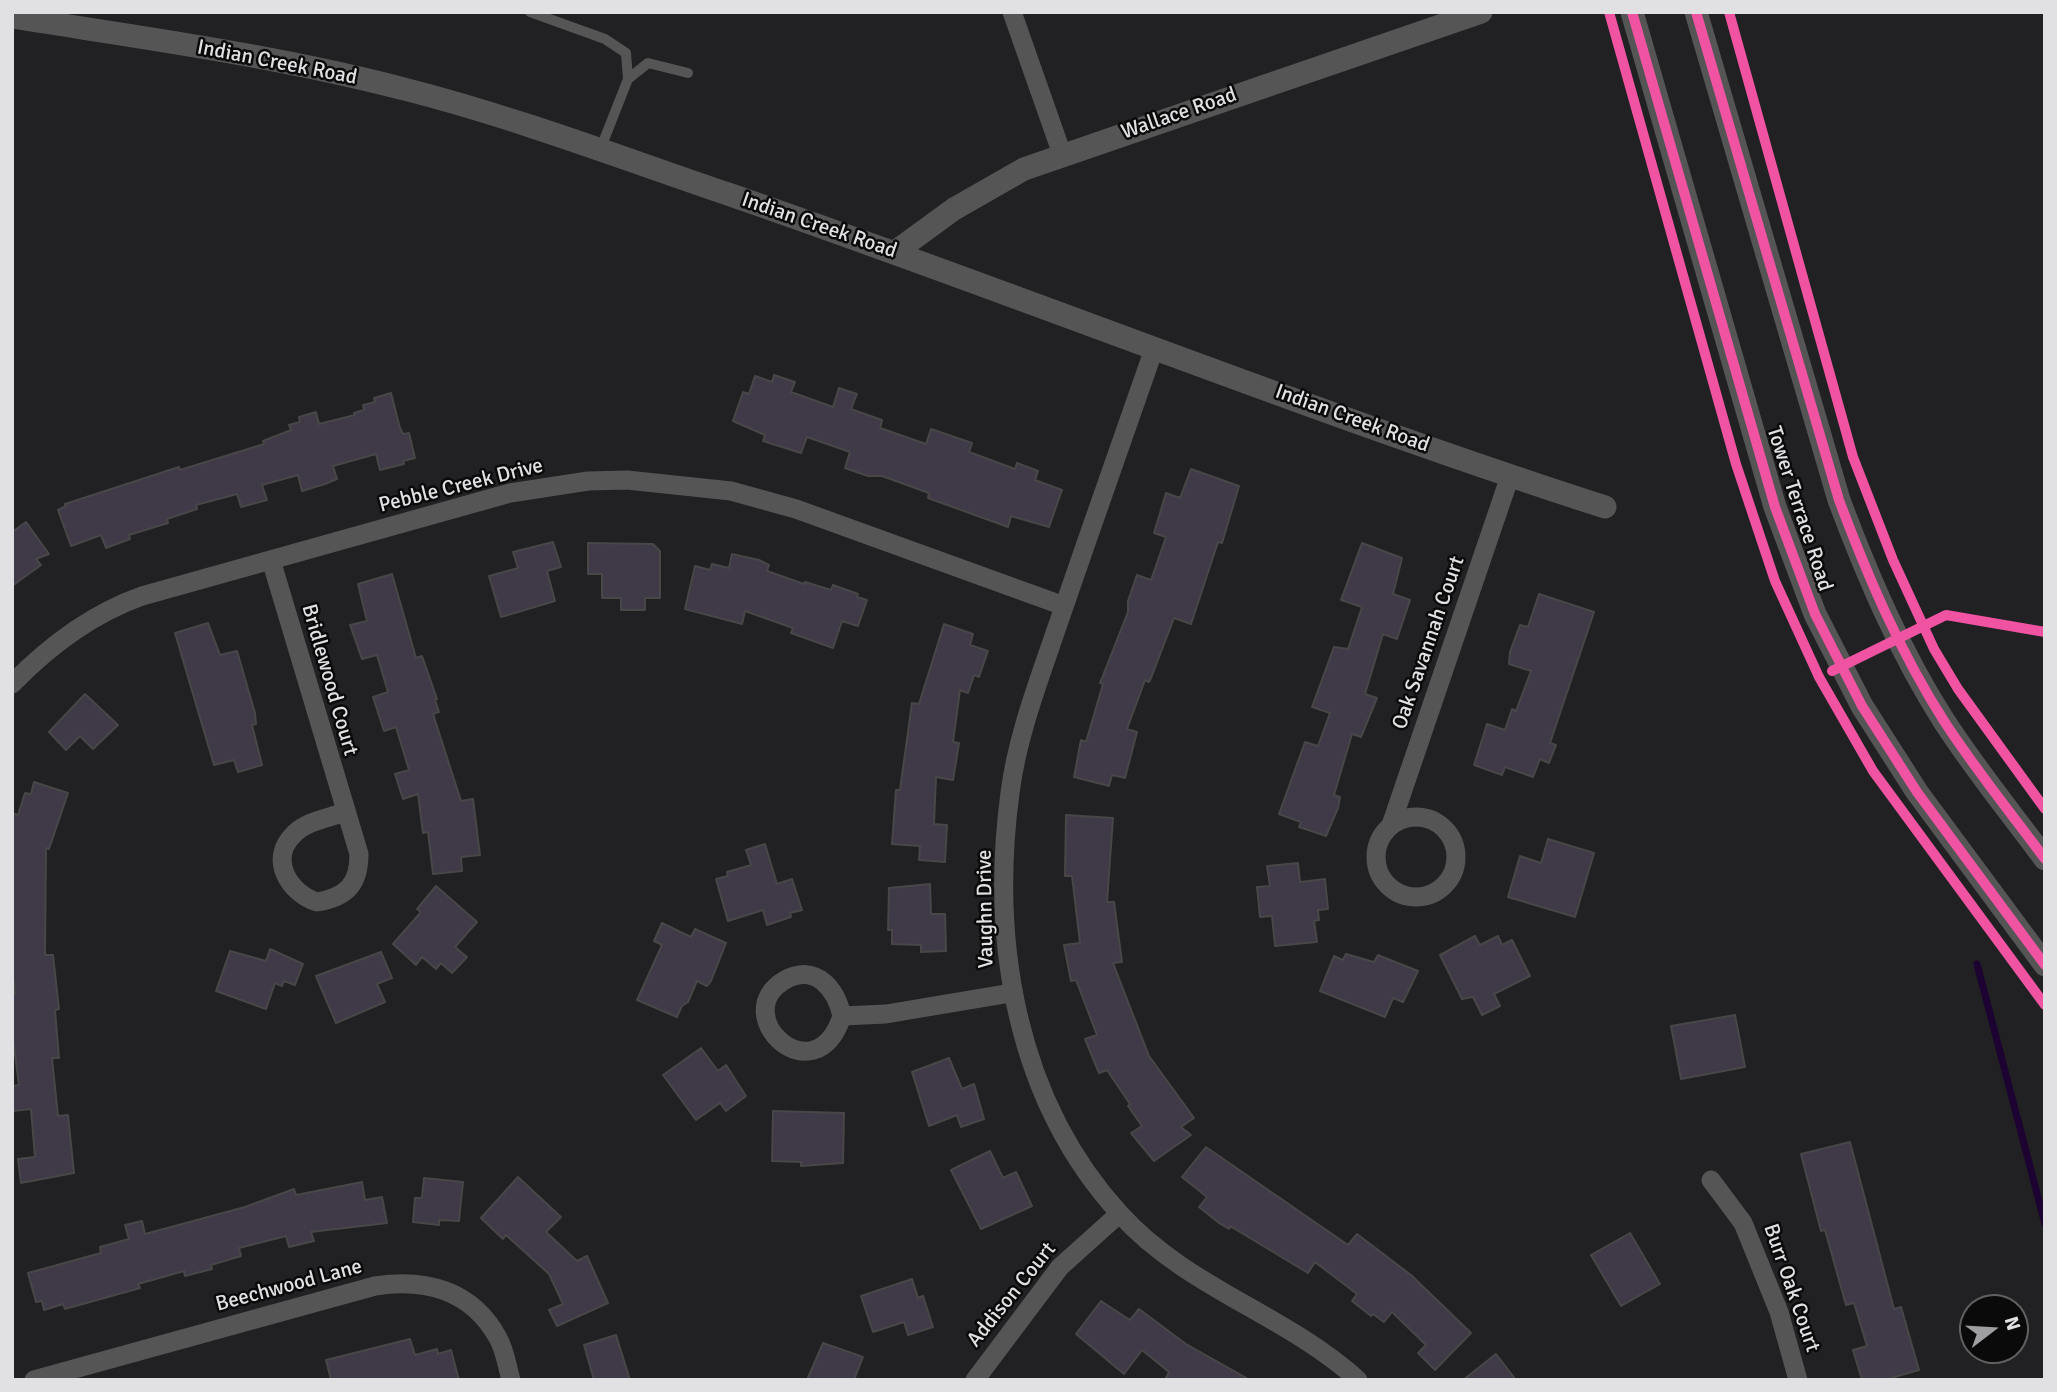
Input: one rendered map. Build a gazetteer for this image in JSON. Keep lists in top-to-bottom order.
{
  "streets": {
    "street": [
      "Indian Creek Road",
      "Wallace Road",
      "Pebble Creek Drive",
      "Tower Terrace Road",
      "Oak Savannah Court",
      "Bridlewood Court",
      "Vaughn Drive",
      "Beechwood Lane",
      "Burr Oak Court",
      "Addison Court"
    ]
  },
  "crossings": [
    ["Indian Creek Road", "Wallace Road"],
    ["Indian Creek Road", "Oak Savannah Court"],
    ["Indian Creek Road", "Vaughn Drive"],
    ["Pebble Creek Drive", "Bridlewood Court"],
    ["Pebble Creek Drive", "Vaughn Drive"],
    ["Vaughn Drive", "Addison Court"]
  ],
  "north": "right"
}
